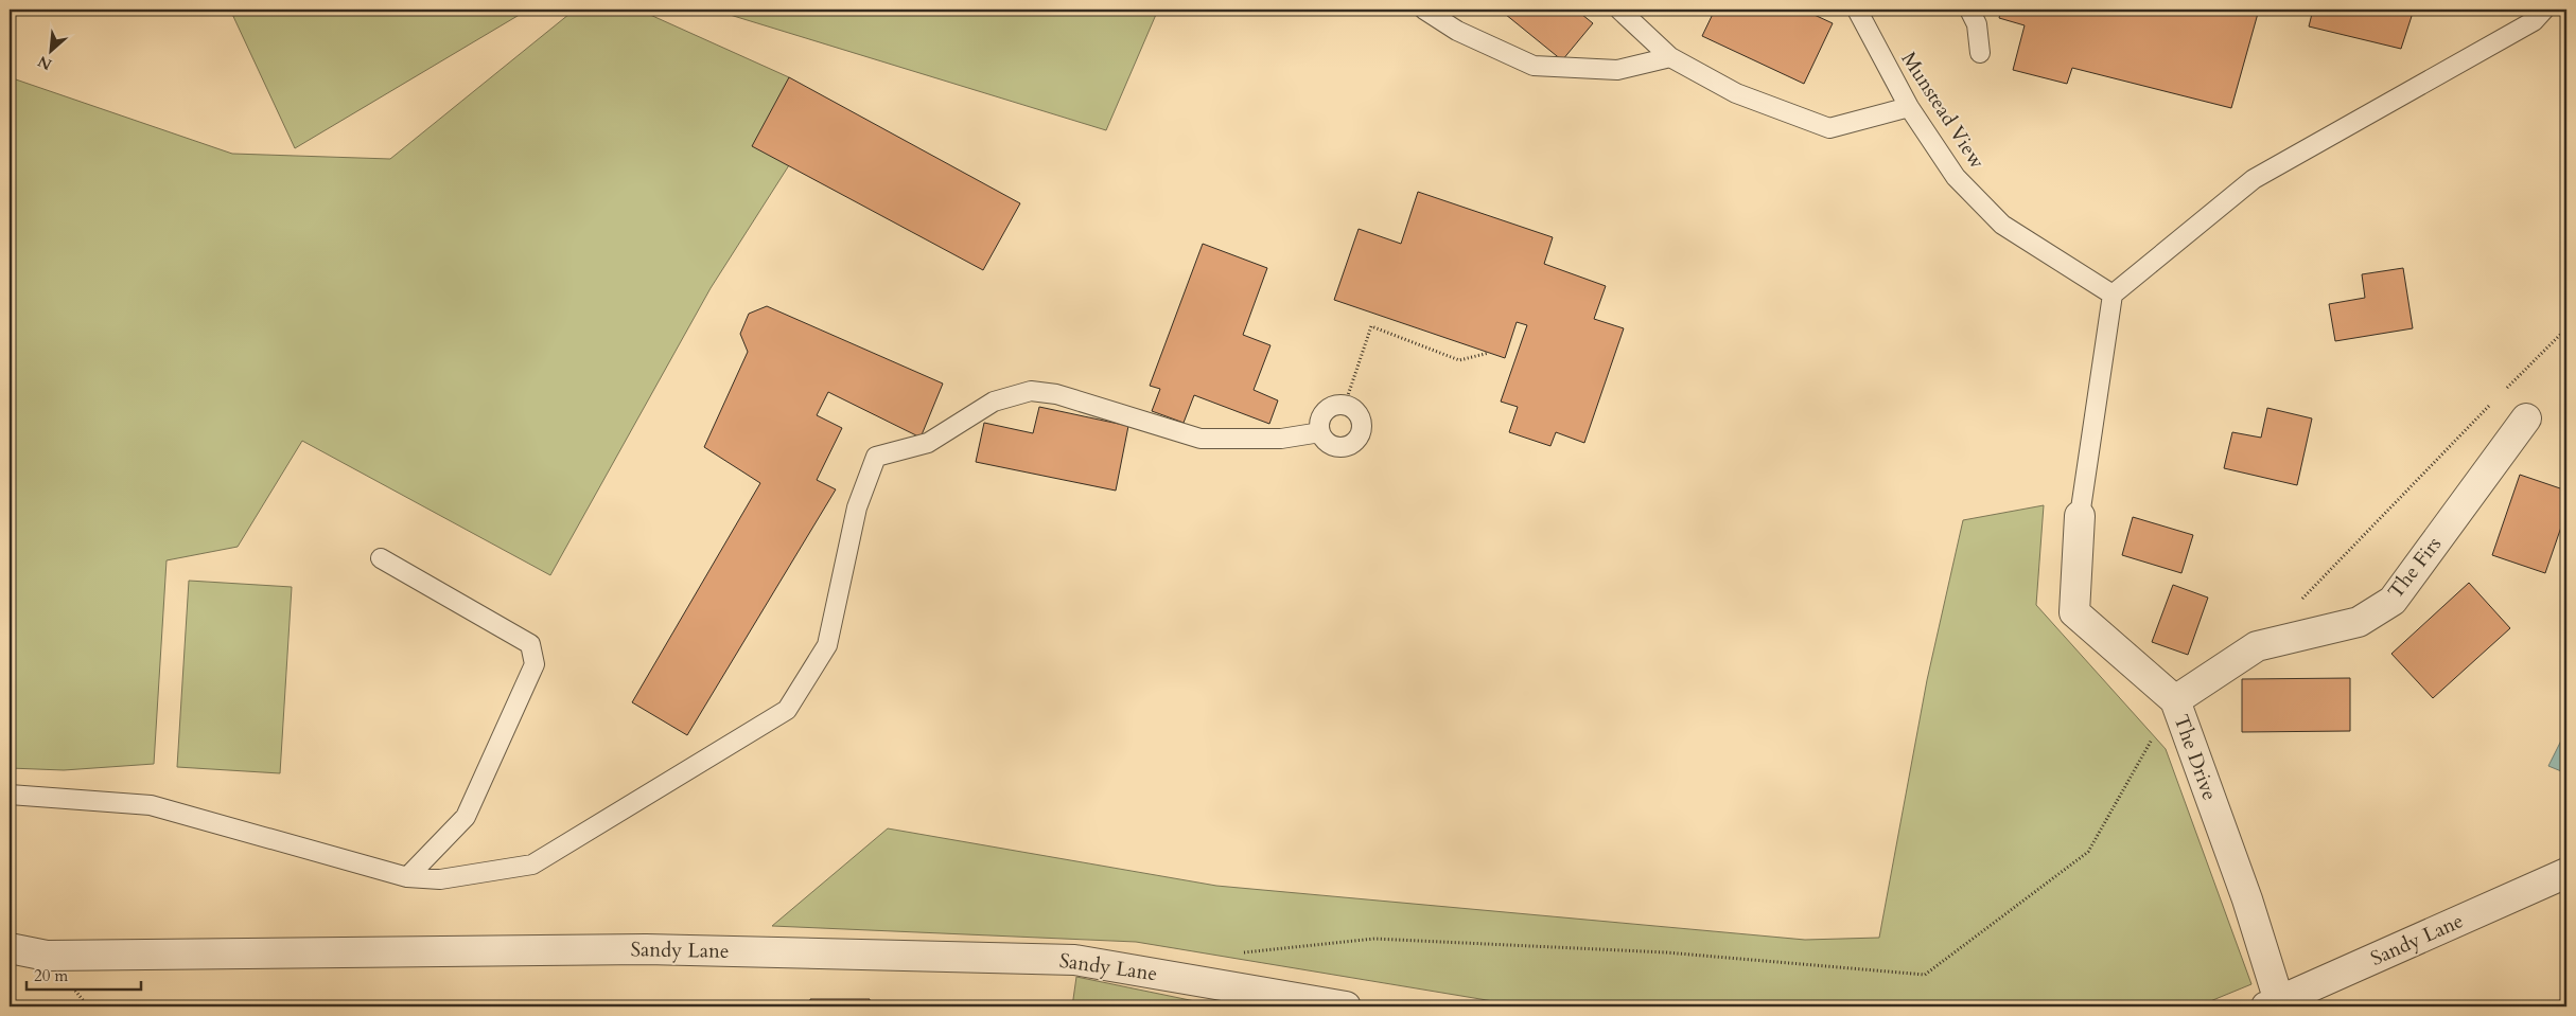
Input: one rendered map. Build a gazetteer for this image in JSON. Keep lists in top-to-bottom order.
{
  "streets": {
    "street": ["The Firs", "The Drive", "Sandy Lane"],
    "lane": ["Munstead View"]
  },
  "crossings": [
    ["The Firs", "The Drive"],
    ["The Drive", "Sandy Lane"]
  ],
  "scale_bar": "20 m",
  "north": "bottom left"
}
